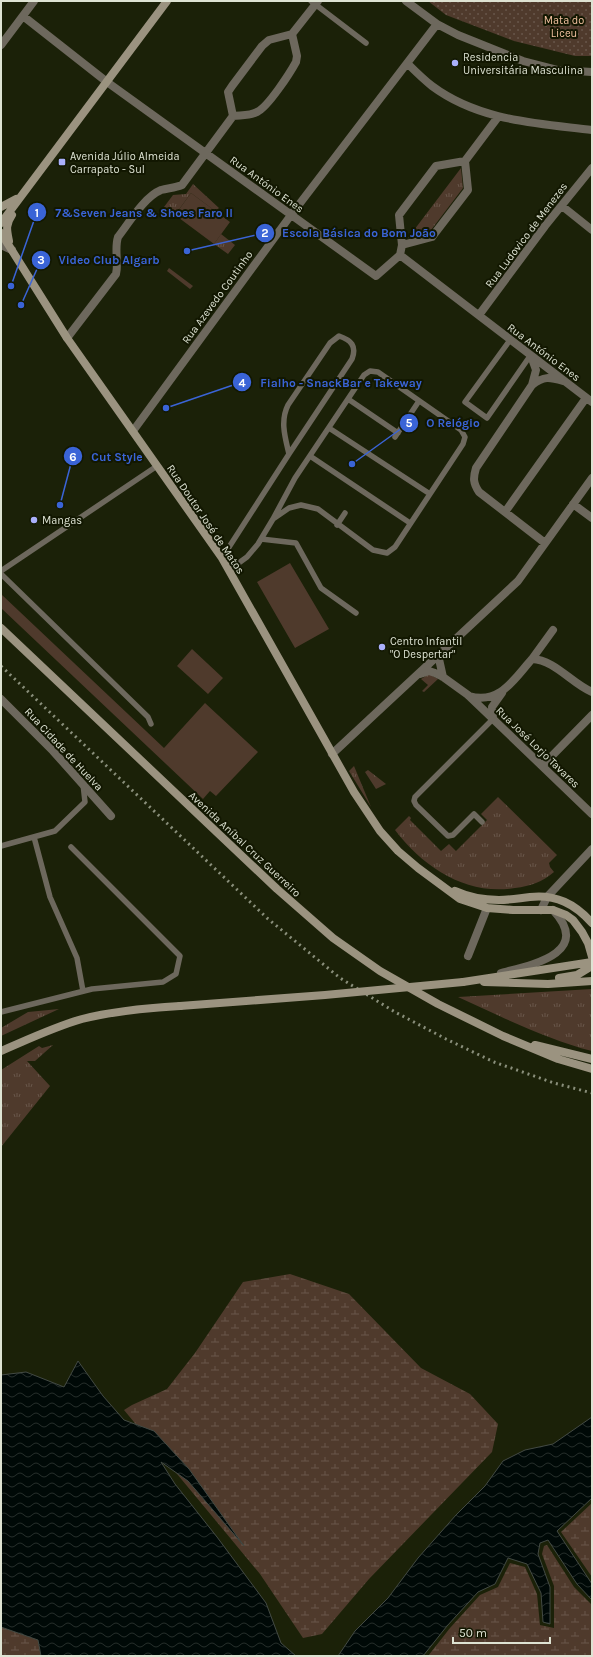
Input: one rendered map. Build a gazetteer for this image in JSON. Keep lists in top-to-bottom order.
{
  "streets": {
    "street": [
      "Rua António Enes",
      "Rua Ludovico de Menezes",
      "Rua Azevedo Coutinho",
      "Rua Doutor José de Matos",
      "Rua José Lorjo Tavares",
      "Rua Cidade de Huelva",
      "Avenida Aníbal Cruz Guerreiro"
    ]
  },
  "crossings": [
    ["Rua António Enes", "Rua Ludovico de Menezes"],
    ["Rua António Enes", "Rua Azevedo Coutinho"],
    ["Rua Azevedo Coutinho", "Rua Doutor José de Matos"]
  ],
  "parks": ["Mata do Liceu"],
  "places": {
    "other": [
      "Residencia Universitária Masculina",
      "Escola Básica do Bom João",
      "7&Seven Jeans & Shoes Faro II",
      "Video Club Algarb",
      "Fialho - SnackBar e Takeway",
      "O Relógio",
      "Cut Style",
      "Mangas",
      "Centro Infantil \"O Despertar\""
    ],
    "transit": ["Avenida Júlio Almeida Carrapato - Sul"]
  },
  "scale_bar": "50 m"
}
